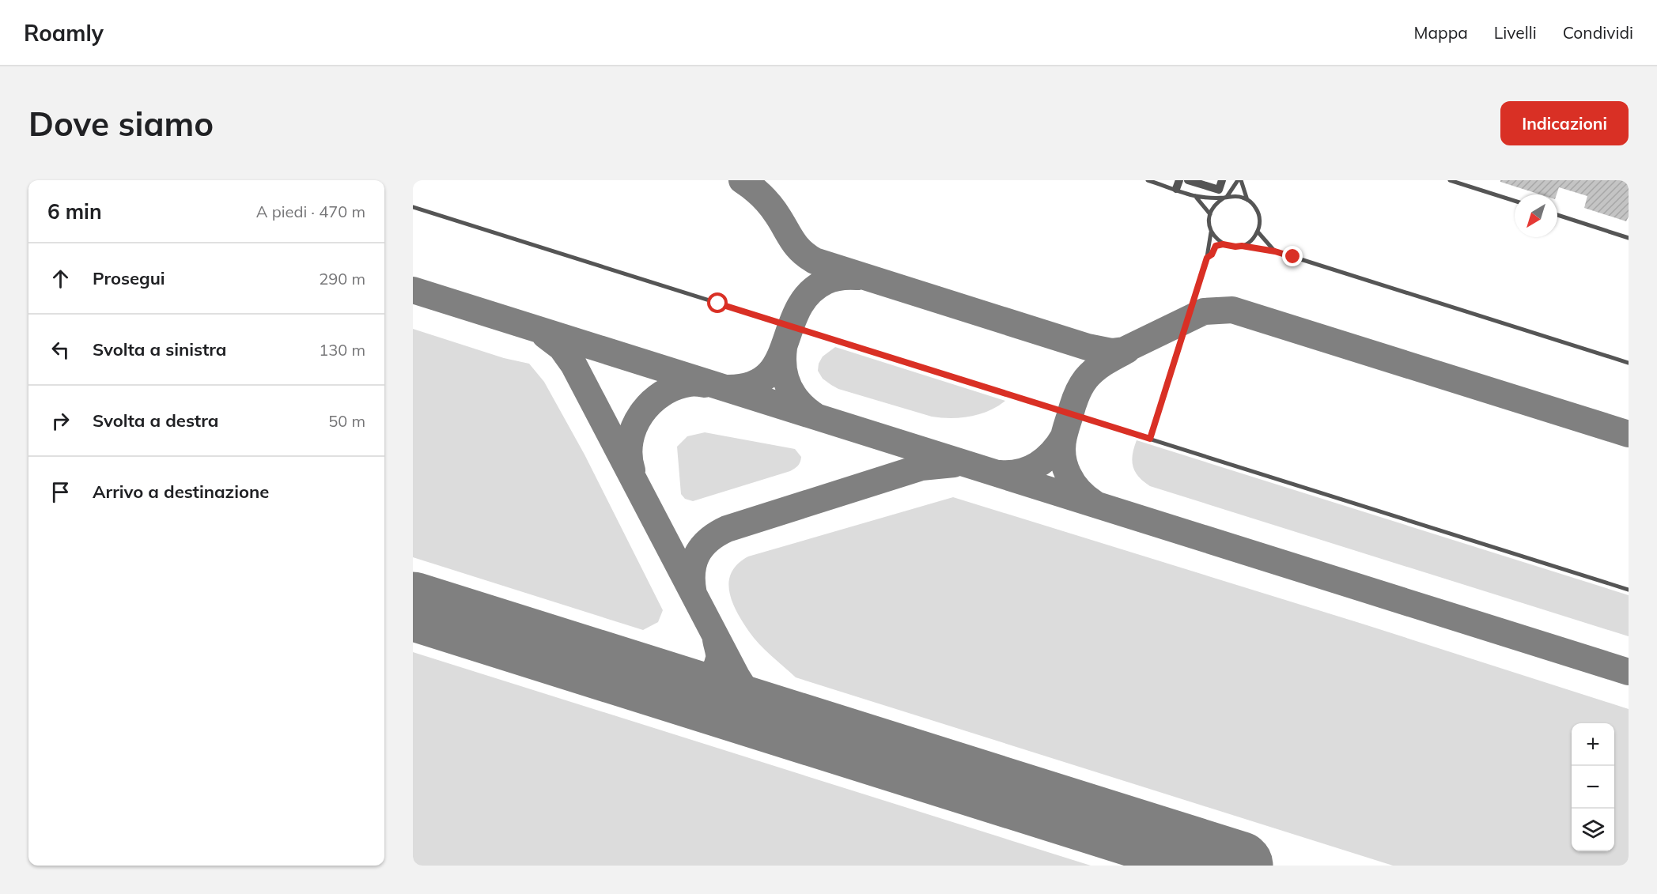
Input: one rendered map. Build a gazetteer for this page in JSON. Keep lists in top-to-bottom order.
{
  "north": "bottom left",
  "page": {
    "header": "Roamly",
    "nav": ["Mappa", "Livelli", "Condividi"],
    "buttons": "Indicazioni",
    "title": "Dove siamo",
    "heading": ["6 min", "A piedi · 470 m"],
    "list": [
      ["Prosegui", "290 m"],
      ["Svolta a sinistra", "130 m"],
      ["Svolta a destra", "50 m"],
      "Arrivo a destinazione"
    ],
    "map_buttons": ["+", "−"]
  }
}
